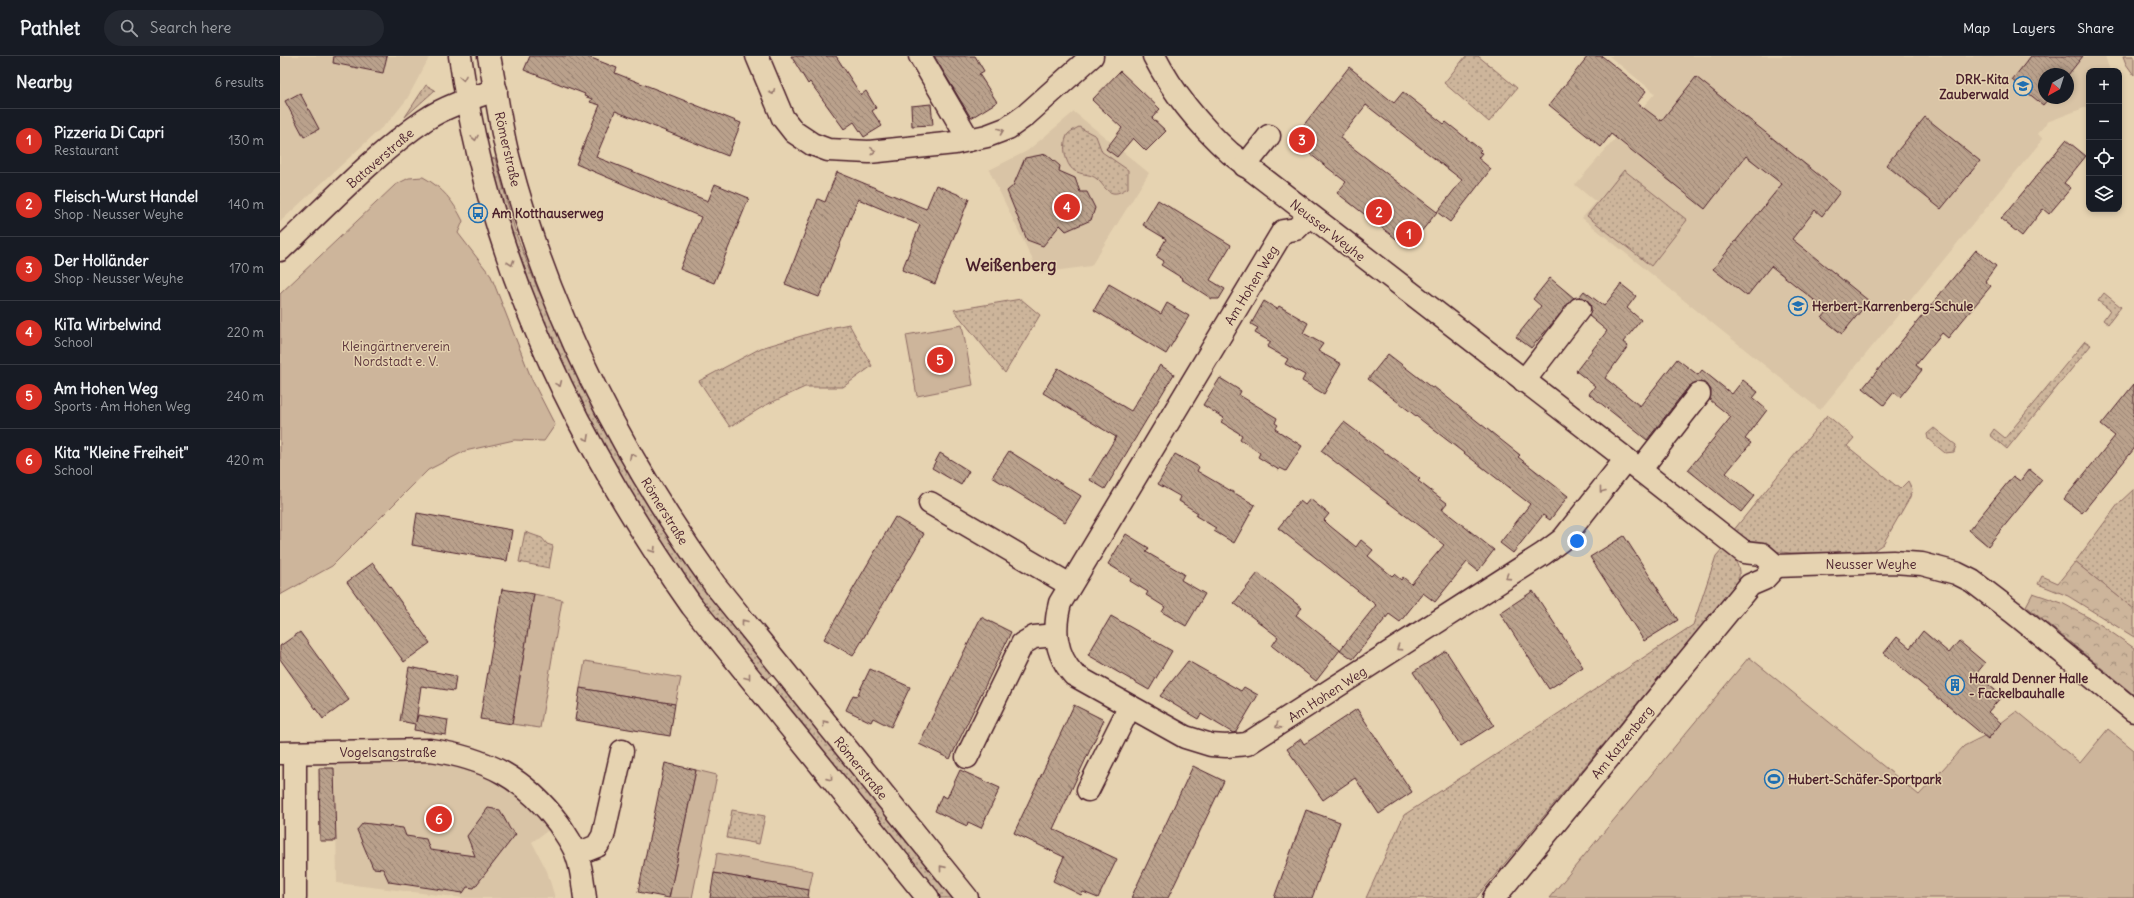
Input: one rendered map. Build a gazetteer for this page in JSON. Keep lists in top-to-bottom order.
{
  "streets": {
    "street": [
      "Römerstraße",
      "Bataverstraße",
      "Neusser Weyhe",
      "Am Hohen Weg",
      "Am Katzenberg",
      "Vogelsangstraße"
    ]
  },
  "crossings": [
    ["Römerstraße", "Bataverstraße"],
    ["Neusser Weyhe", "Am Hohen Weg"],
    ["Neusser Weyhe", "Am Katzenberg"]
  ],
  "one_way": ["Am Hohen Weg"],
  "districts": ["Weißenberg"],
  "parks": ["Kleingärtnerverein Nordstadt e. V."],
  "places": {
    "school or university": ["DRK-Kita Zauberwald", "Herbert-Karrenberg-Schule"],
    "bus stop": ["Am Kotthauserweg"],
    "building": ["Harald Denner Halle - Fackelbauhalle"],
    "sports": ["Hubert-Schäfer-Sportpark"]
  },
  "north": "bottom left",
  "page": {
    "header": "Pathlet",
    "search": "Search here",
    "nav": ["Map", "Layers", "Share"],
    "heading": ["Nearby", "6 results"],
    "map_buttons": ["+", "−"],
    "list": [
      {
        "mark": "1",
        "name": "Pizzeria Di Capri",
        "note": "Restaurant",
        "value": "130 m"
      },
      {
        "mark": "2",
        "name": "Fleisch-Wurst Handel",
        "note": "Shop · Neusser Weyhe",
        "value": "140 m"
      },
      {
        "mark": "3",
        "name": "Der Holländer",
        "note": "Shop · Neusser Weyhe",
        "value": "170 m"
      },
      {
        "mark": "4",
        "name": "KiTa Wirbelwind",
        "note": "School",
        "value": "220 m"
      },
      {
        "mark": "5",
        "name": "Am Hohen Weg",
        "note": "Sports · Am Hohen Weg",
        "value": "240 m"
      },
      {
        "mark": "6",
        "name": "Kita \"Kleine Freiheit\"",
        "note": "School",
        "value": "420 m"
      }
    ],
    "pins": [
      "3",
      "4",
      "2",
      "1",
      "5",
      "6"
    ]
  }
}
